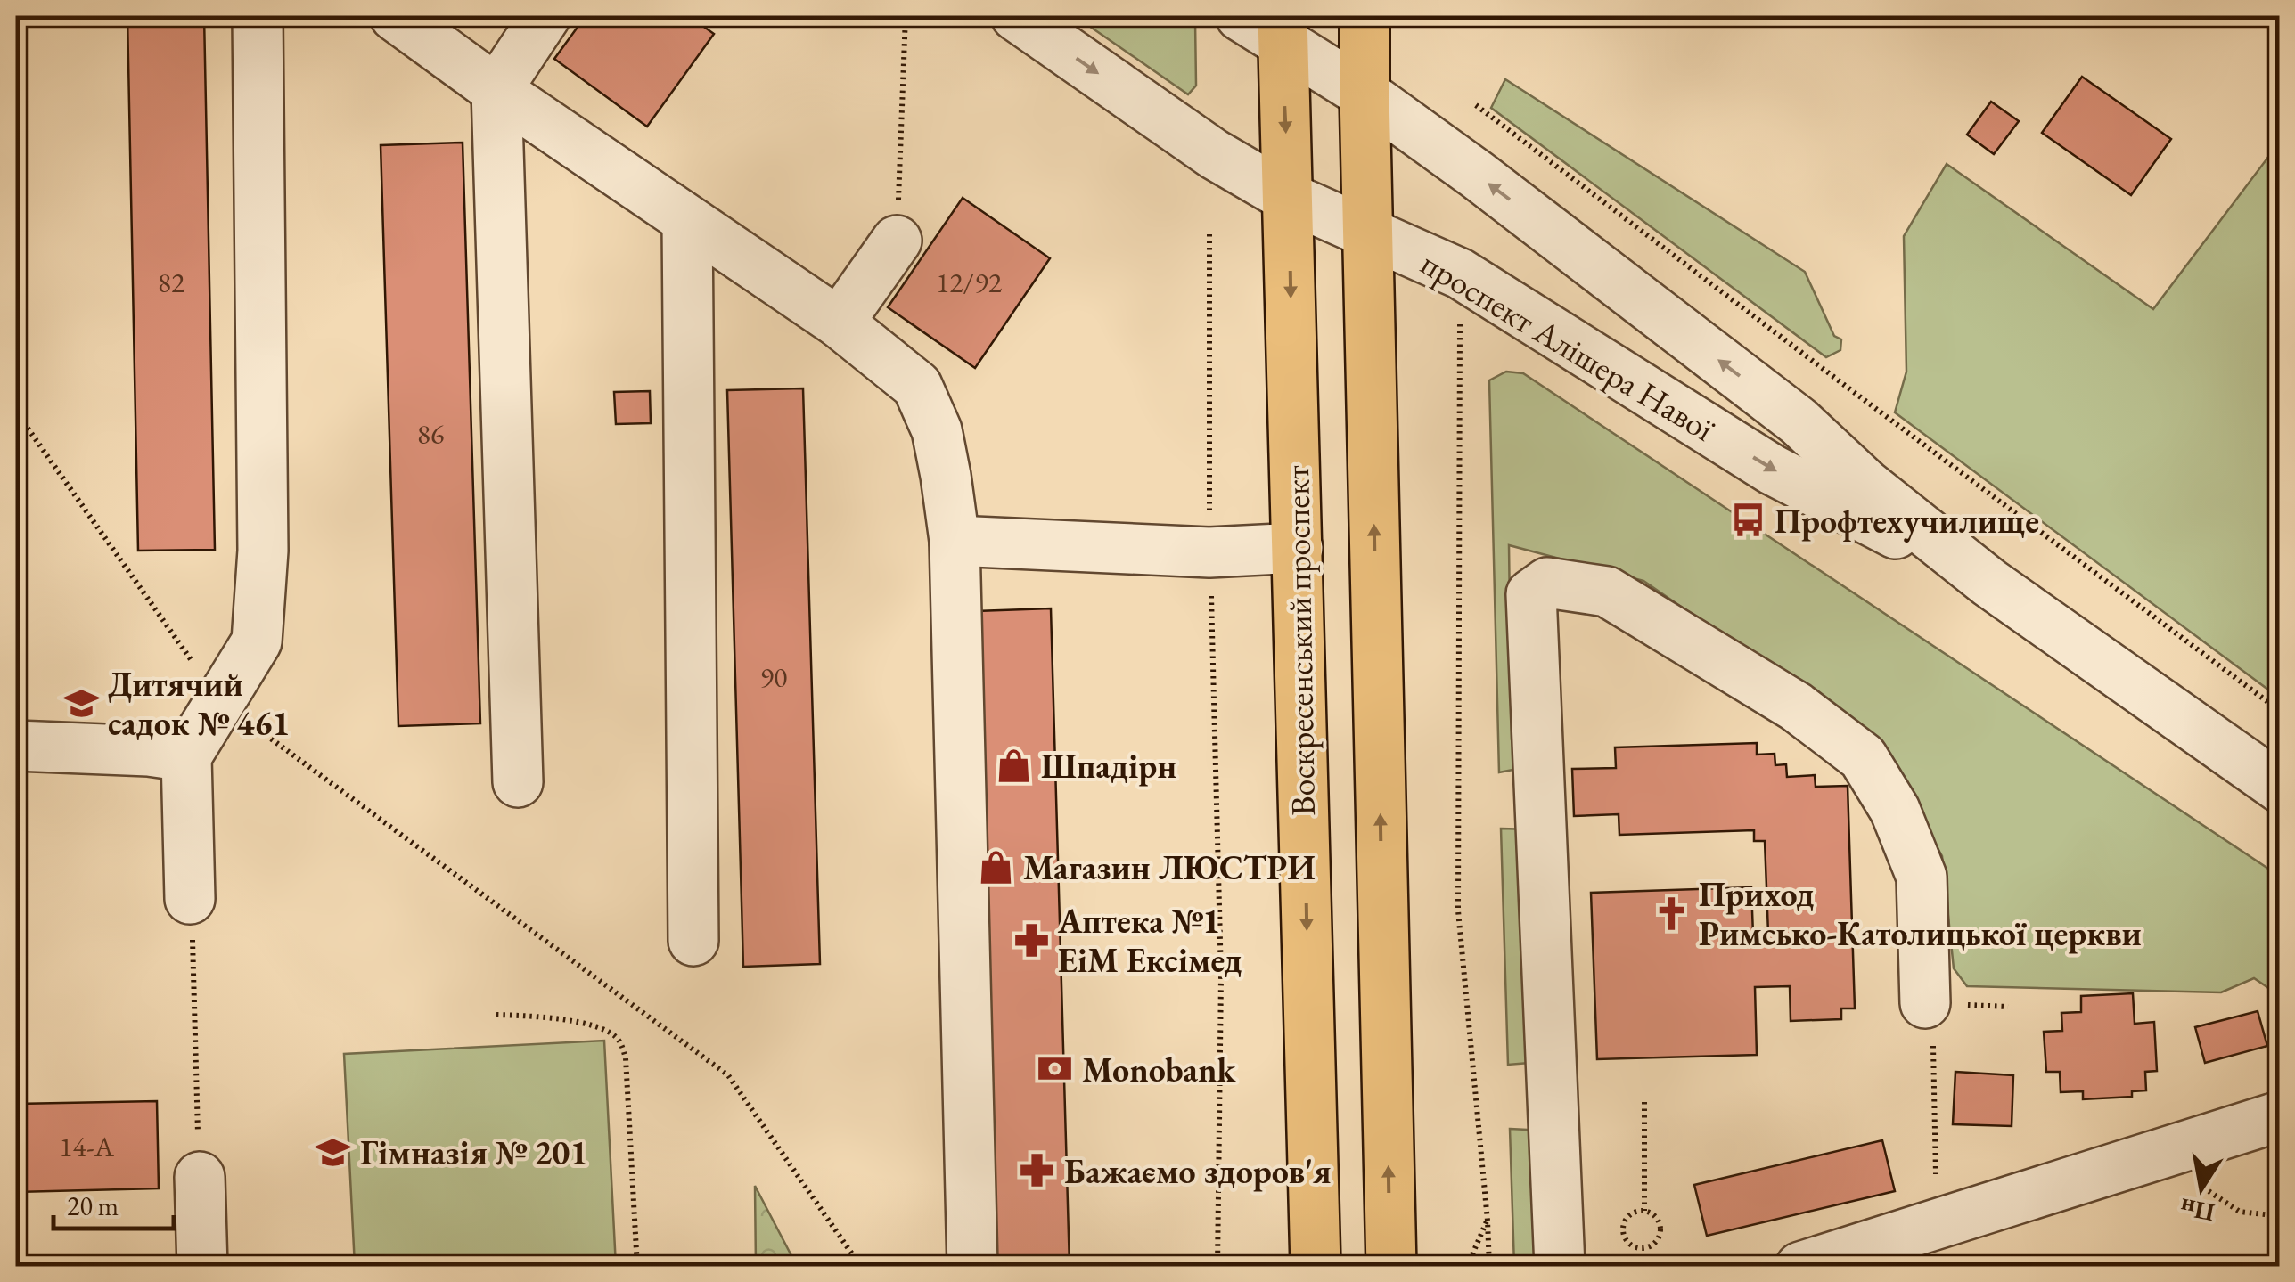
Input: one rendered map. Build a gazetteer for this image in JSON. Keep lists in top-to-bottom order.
{
  "streets": {
    "main road": ["Воскресенський проспект"],
    "street": ["проспект Алішера Навої"]
  },
  "crossings": [
    ["проспект Алішера Навої", "Воскресенський проспект"]
  ],
  "places": {
    "bus stop": ["Профтехучилище"],
    "school or university": ["Дитячий садок № 461", "Гімназія № 201"],
    "shop": ["Шпадірн", "Магазин ЛЮСТРИ"],
    "church": ["Приход Римсько-Католицької церкви"],
    "pharmacy": ["Аптека №1 EiM Ексімед", "Бажаємо здоров'я"],
    "bank": ["Monobank"]
  },
  "house_numbers": [
    "82",
    "12/92",
    "86",
    "90",
    "14-А"
  ],
  "scale_bar": "20 m",
  "north": "bottom"
}
